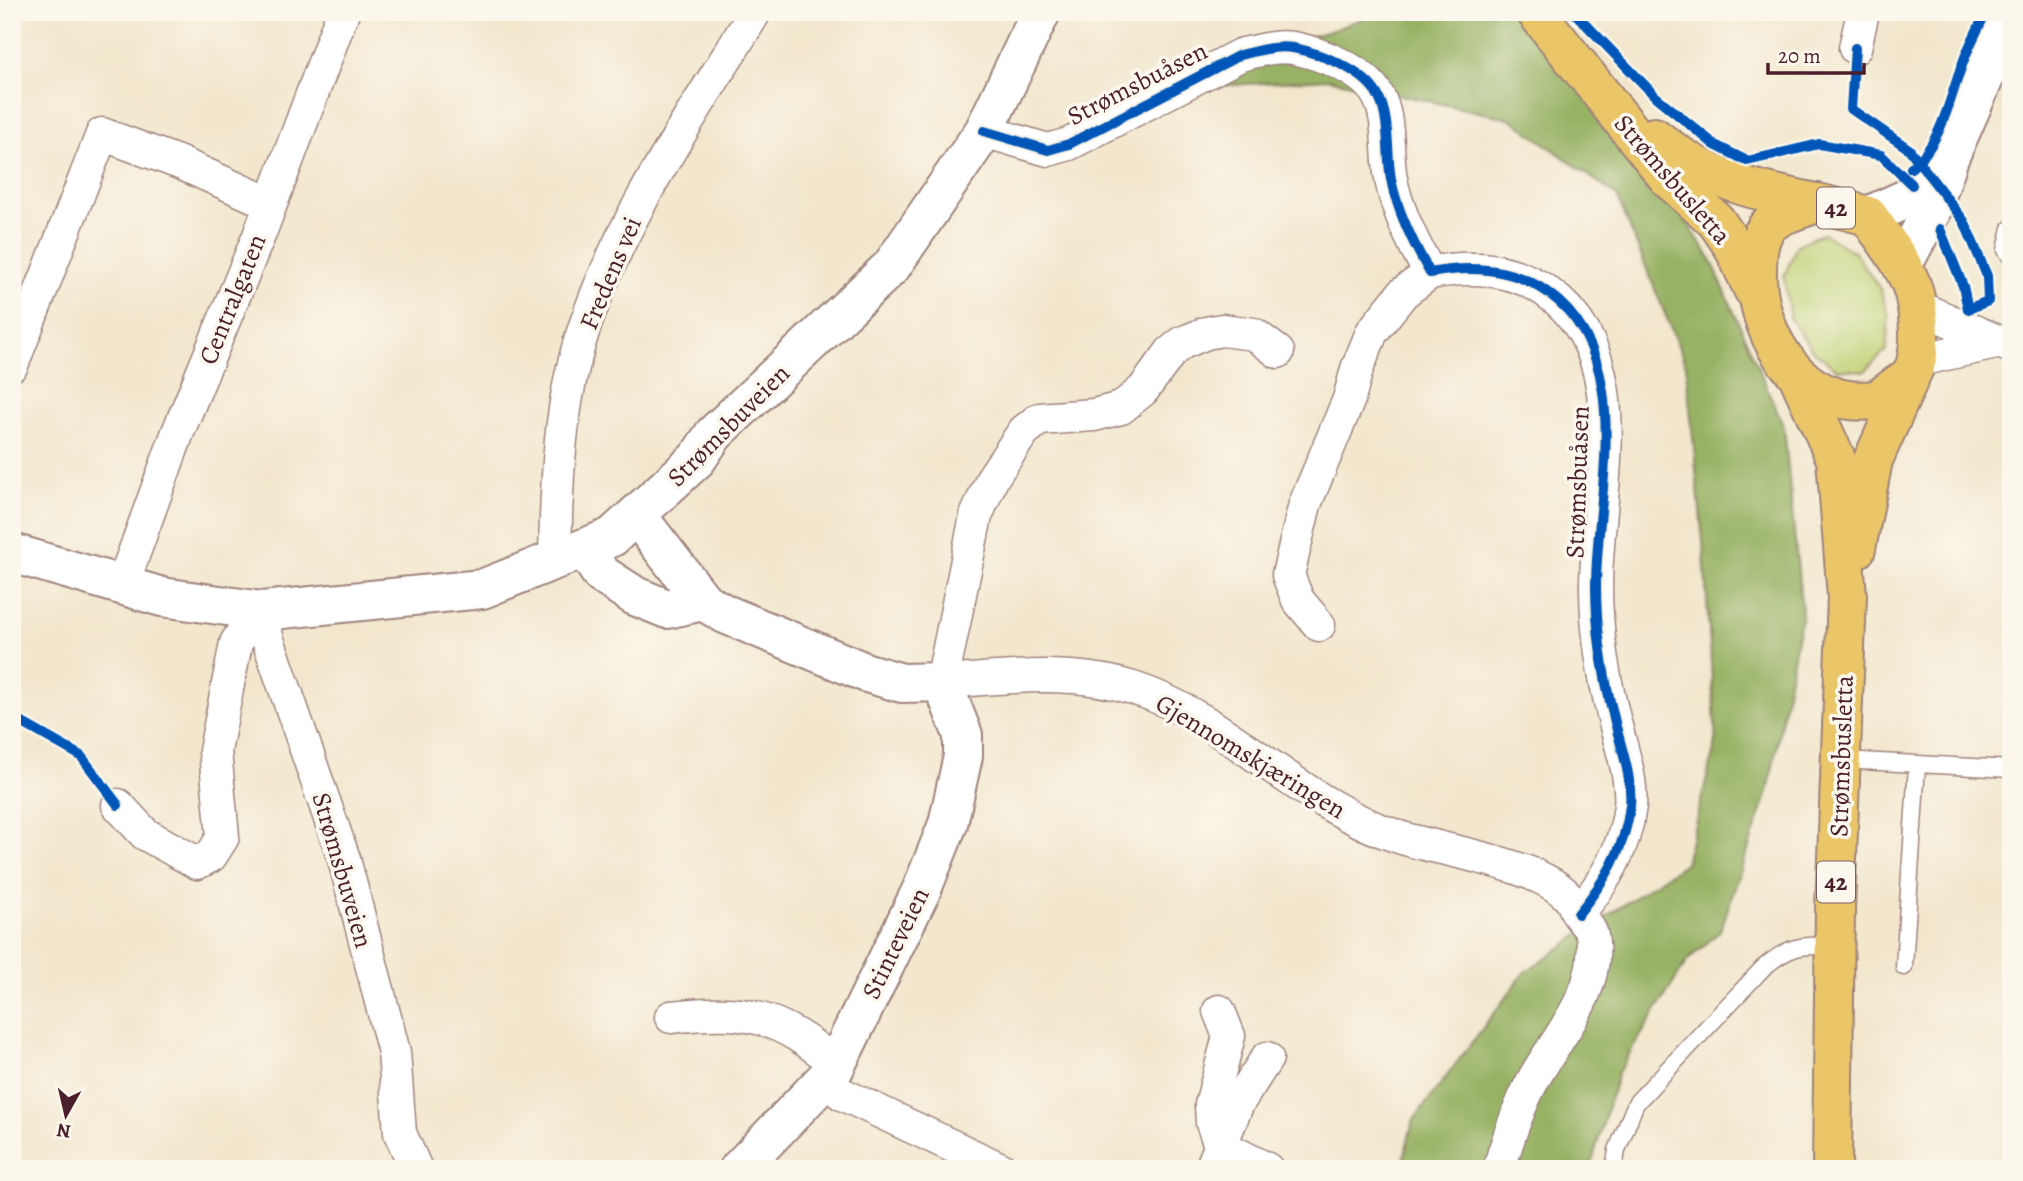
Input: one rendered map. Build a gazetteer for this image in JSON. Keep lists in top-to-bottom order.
{
  "streets": {
    "main road": ["Strømsbusletta", "42"],
    "street": [
      "Strømsbuåsen",
      "Fredens vei",
      "Centralgaten",
      "Strømsbuveien",
      "Gjennomskjæringen",
      "Stinteveien"
    ]
  },
  "crossings": [
    ["Strømsbuåsen", "Strømsbuveien"],
    ["Strømsbuåsen", "Gjennomskjæringen"],
    ["Strømsbusletta", "42"],
    ["Fredens vei", "Strømsbuveien"],
    ["Centralgaten", "Strømsbuveien"],
    ["Strømsbuveien", "Gjennomskjæringen"],
    ["Gjennomskjæringen", "Stinteveien"]
  ],
  "scale_bar": "20 m",
  "north": "bottom"
}
